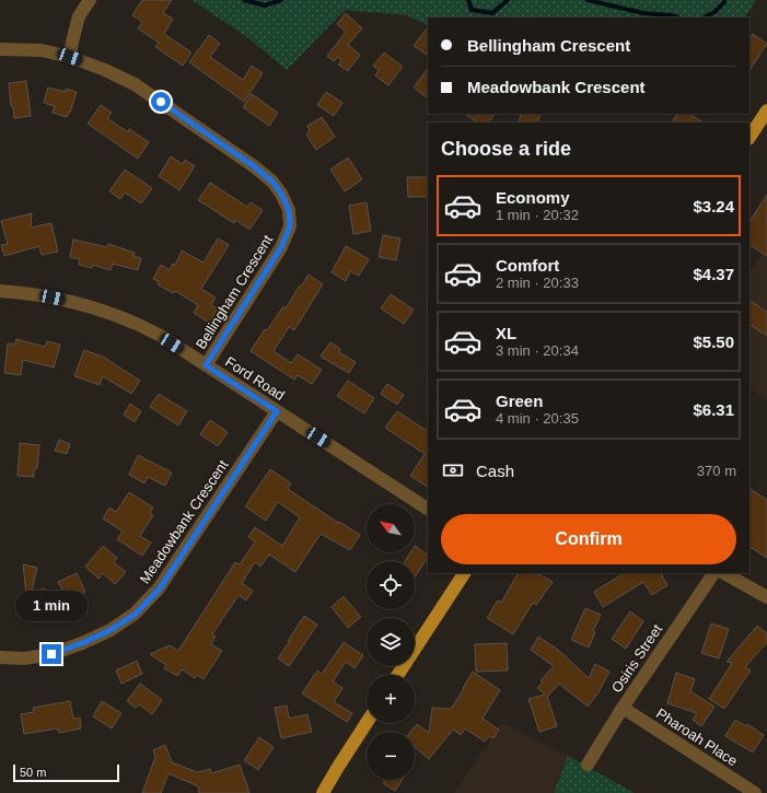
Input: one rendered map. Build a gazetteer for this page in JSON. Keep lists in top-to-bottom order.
{
  "streets": {
    "street": [
      "Bellingham Crescent",
      "Ford Road",
      "Meadowbank Crescent",
      "Osiris Street",
      "Pharoah Place"
    ]
  },
  "crossings": [
    ["Bellingham Crescent", "Ford Road"],
    ["Ford Road", "Meadowbank Crescent"],
    ["Osiris Street", "Pharoah Place"]
  ],
  "scale_bar": "50 m",
  "north": "top left",
  "page": {
    "banner": ["Bellingham Crescent", "Meadowbank Crescent"],
    "heading": "Choose a ride",
    "list": [
      {
        "name": "Economy",
        "note": "1 min · 20:32",
        "value": "$3.24"
      },
      {
        "name": "Comfort",
        "note": "2 min · 20:33",
        "value": "$4.37"
      },
      {
        "name": "XL",
        "note": "3 min · 20:34",
        "value": "$5.50"
      },
      {
        "name": "Green",
        "note": "4 min · 20:35",
        "value": "$6.31"
      }
    ],
    "pay": ["Cash", "370 m"],
    "map_buttons": ["+", "−"],
    "buttons": "Confirm",
    "bubble": "1 min",
    "scale": "50 m"
  }
}
